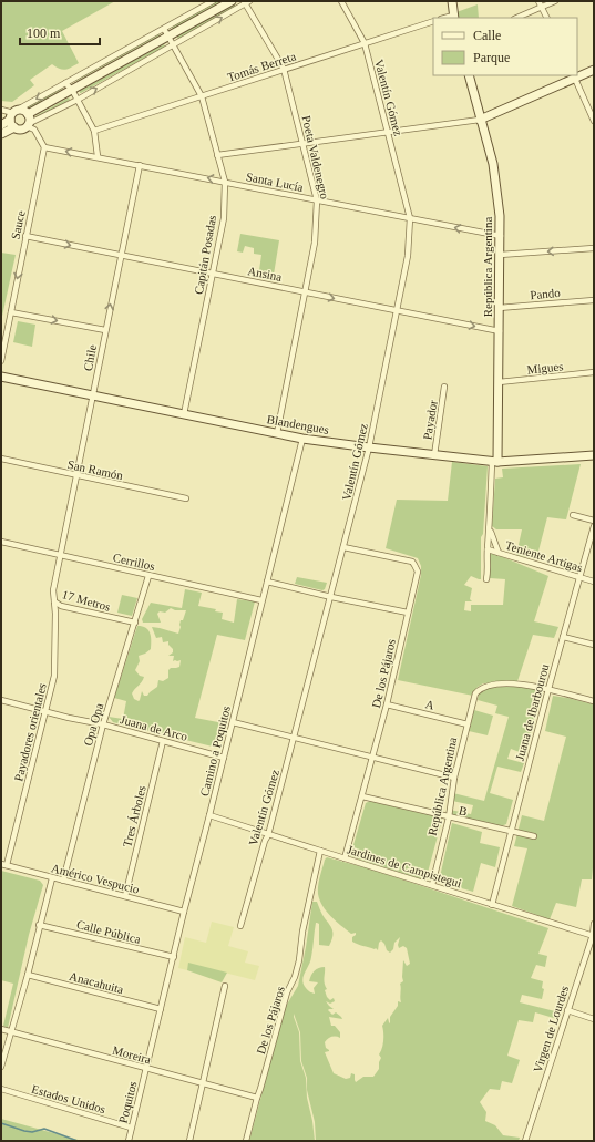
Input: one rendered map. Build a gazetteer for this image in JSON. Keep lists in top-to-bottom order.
{
  "streets": {
    "street": [
      "Tomás Berreta",
      "Valentín Gómez",
      "Poeta Valdenegro",
      "Santa Lucía",
      "Sauce",
      "Capitán Posadas",
      "República Argentina",
      "Ansina",
      "Pando",
      "Chile",
      "Migues",
      "Payador",
      "Blandengues",
      "San Ramón",
      "Teniente Artigas",
      "Cerrillos",
      "17 Metros",
      "De los Pájaros",
      "A",
      "Juana de Ibarbourou",
      "Opa Opa",
      "Juana de Arco",
      "Payadores orientales",
      "Camino a Poquitos",
      "B",
      "Tres Árboles",
      "Jardines de Campistegui",
      "Américo Vespucio",
      "Calle Pública",
      "Anacahuita",
      "Virgen de Lourdes",
      "Moreira",
      "Estados Unidos",
      "Poquitos"
    ]
  },
  "crossings": [
    ["Tomás Berreta", "Valentín Gómez"],
    ["Tomás Berreta", "Poeta Valdenegro"],
    ["Tomás Berreta", "Capitán Posadas"],
    ["Valentín Gómez", "Santa Lucía"],
    ["Valentín Gómez", "Ansina"],
    ["Valentín Gómez", "Blandengues"],
    ["Valentín Gómez", "De los Pájaros"],
    ["Valentín Gómez", "Jardines de Campistegui"],
    ["Poeta Valdenegro", "Santa Lucía"],
    ["Poeta Valdenegro", "Ansina"],
    ["Poeta Valdenegro", "Blandengues"],
    ["Santa Lucía", "Sauce"],
    ["Santa Lucía", "Capitán Posadas"],
    ["Santa Lucía", "República Argentina"],
    ["Santa Lucía", "Chile"],
    ["Sauce", "Ansina"],
    ["Capitán Posadas", "Ansina"],
    ["Capitán Posadas", "Blandengues"],
    ["República Argentina", "Ansina"],
    ["República Argentina", "Pando"],
    ["República Argentina", "Migues"],
    ["República Argentina", "Blandengues"],
    ["República Argentina", "Teniente Artigas"],
    ["República Argentina", "A"],
    ["República Argentina", "Juana de Ibarbourou"],
    ["República Argentina", "B"],
    ["República Argentina", "Jardines de Campistegui"],
    ["Ansina", "Chile"],
    ["Chile", "Blandengues"],
    ["Chile", "San Ramón"],
    ["Chile", "Cerrillos"],
    ["Chile", "17 Metros"],
    ["Payador", "Blandengues"],
    ["Blandengues", "Camino a Poquitos"],
    ["Teniente Artigas", "Juana de Ibarbourou"],
    ["Cerrillos", "17 Metros"],
    ["Cerrillos", "Opa Opa"],
    ["Cerrillos", "Camino a Poquitos"],
    ["17 Metros", "Opa Opa"],
    ["17 Metros", "Payadores orientales"],
    ["De los Pájaros", "A"],
    ["De los Pájaros", "B"],
    ["De los Pájaros", "Jardines de Campistegui"],
    ["De los Pájaros", "Moreira"],
    ["Juana de Ibarbourou", "B"],
    ["Juana de Ibarbourou", "Jardines de Campistegui"],
    ["Opa Opa", "Juana de Arco"],
    ["Opa Opa", "Américo Vespucio"],
    ["Juana de Arco", "Payadores orientales"],
    ["Juana de Arco", "Camino a Poquitos"],
    ["Juana de Arco", "Tres Árboles"],
    ["Payadores orientales", "Américo Vespucio"],
    ["Camino a Poquitos", "Jardines de Campistegui"],
    ["Camino a Poquitos", "Américo Vespucio"],
    ["Camino a Poquitos", "Calle Pública"],
    ["Camino a Poquitos", "Anacahuita"],
    ["Camino a Poquitos", "Moreira"],
    ["Camino a Poquitos", "Poquitos"],
    ["Tres Árboles", "Américo Vespucio"],
    ["Jardines de Campistegui", "Virgen de Lourdes"],
    ["Moreira", "Poquitos"],
    ["Estados Unidos", "Poquitos"]
  ],
  "one_way": ["Santa Lucía", "Sauce", "Ansina"],
  "legend": ["Calle", "Parque"],
  "scale_bar": "100 m"
}
